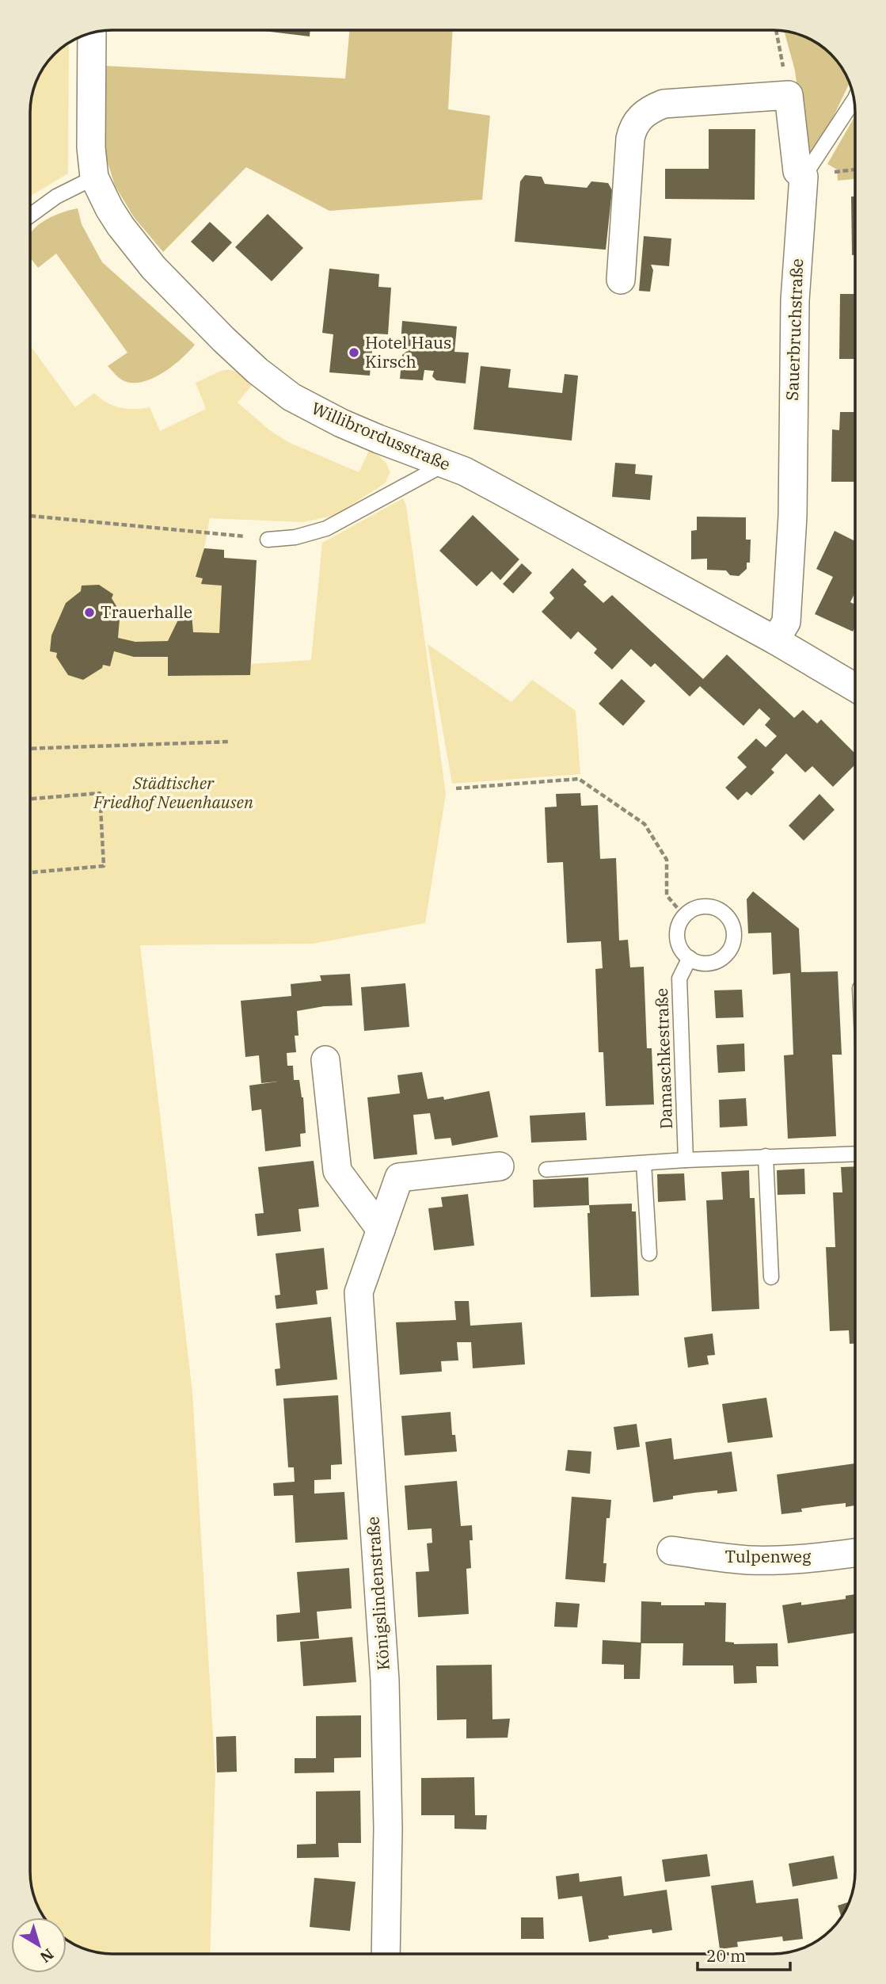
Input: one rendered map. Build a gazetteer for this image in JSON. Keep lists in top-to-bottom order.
{
  "streets": {
    "street": [
      "Sauerbruchstraße",
      "Willibrordusstraße",
      "Tulpenweg",
      "Königslindenstraße"
    ],
    "lane": ["Damaschkestraße"]
  },
  "crossings": [
    ["Sauerbruchstraße", "Willibrordusstraße"]
  ],
  "parks": ["Städtischer Friedhof Neuenhausen"],
  "places": ["Hotel Haus Kirsch", "Trauerhalle"],
  "scale_bar": "20 m",
  "north": "bottom right"
}
